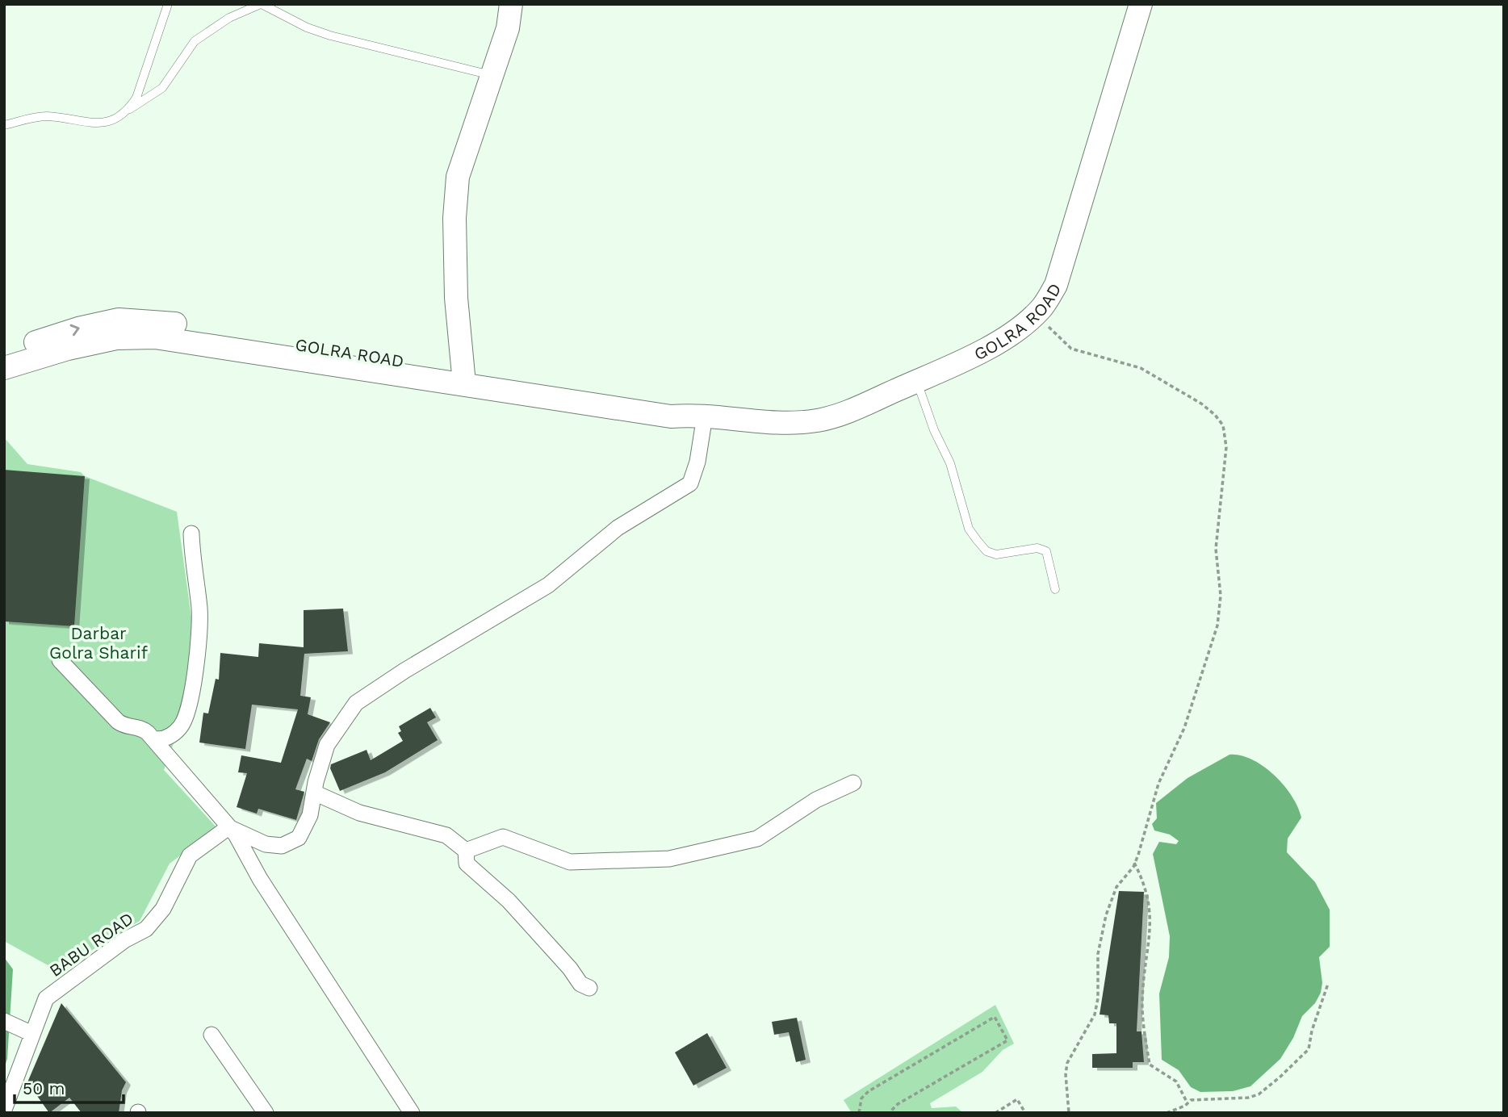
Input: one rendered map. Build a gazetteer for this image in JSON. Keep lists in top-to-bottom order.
{
  "streets": {
    "street": ["GOLRA ROAD", "BABU ROAD"]
  },
  "parks": ["Darbar Golra Sharif"],
  "scale_bar": "50 m"
}
